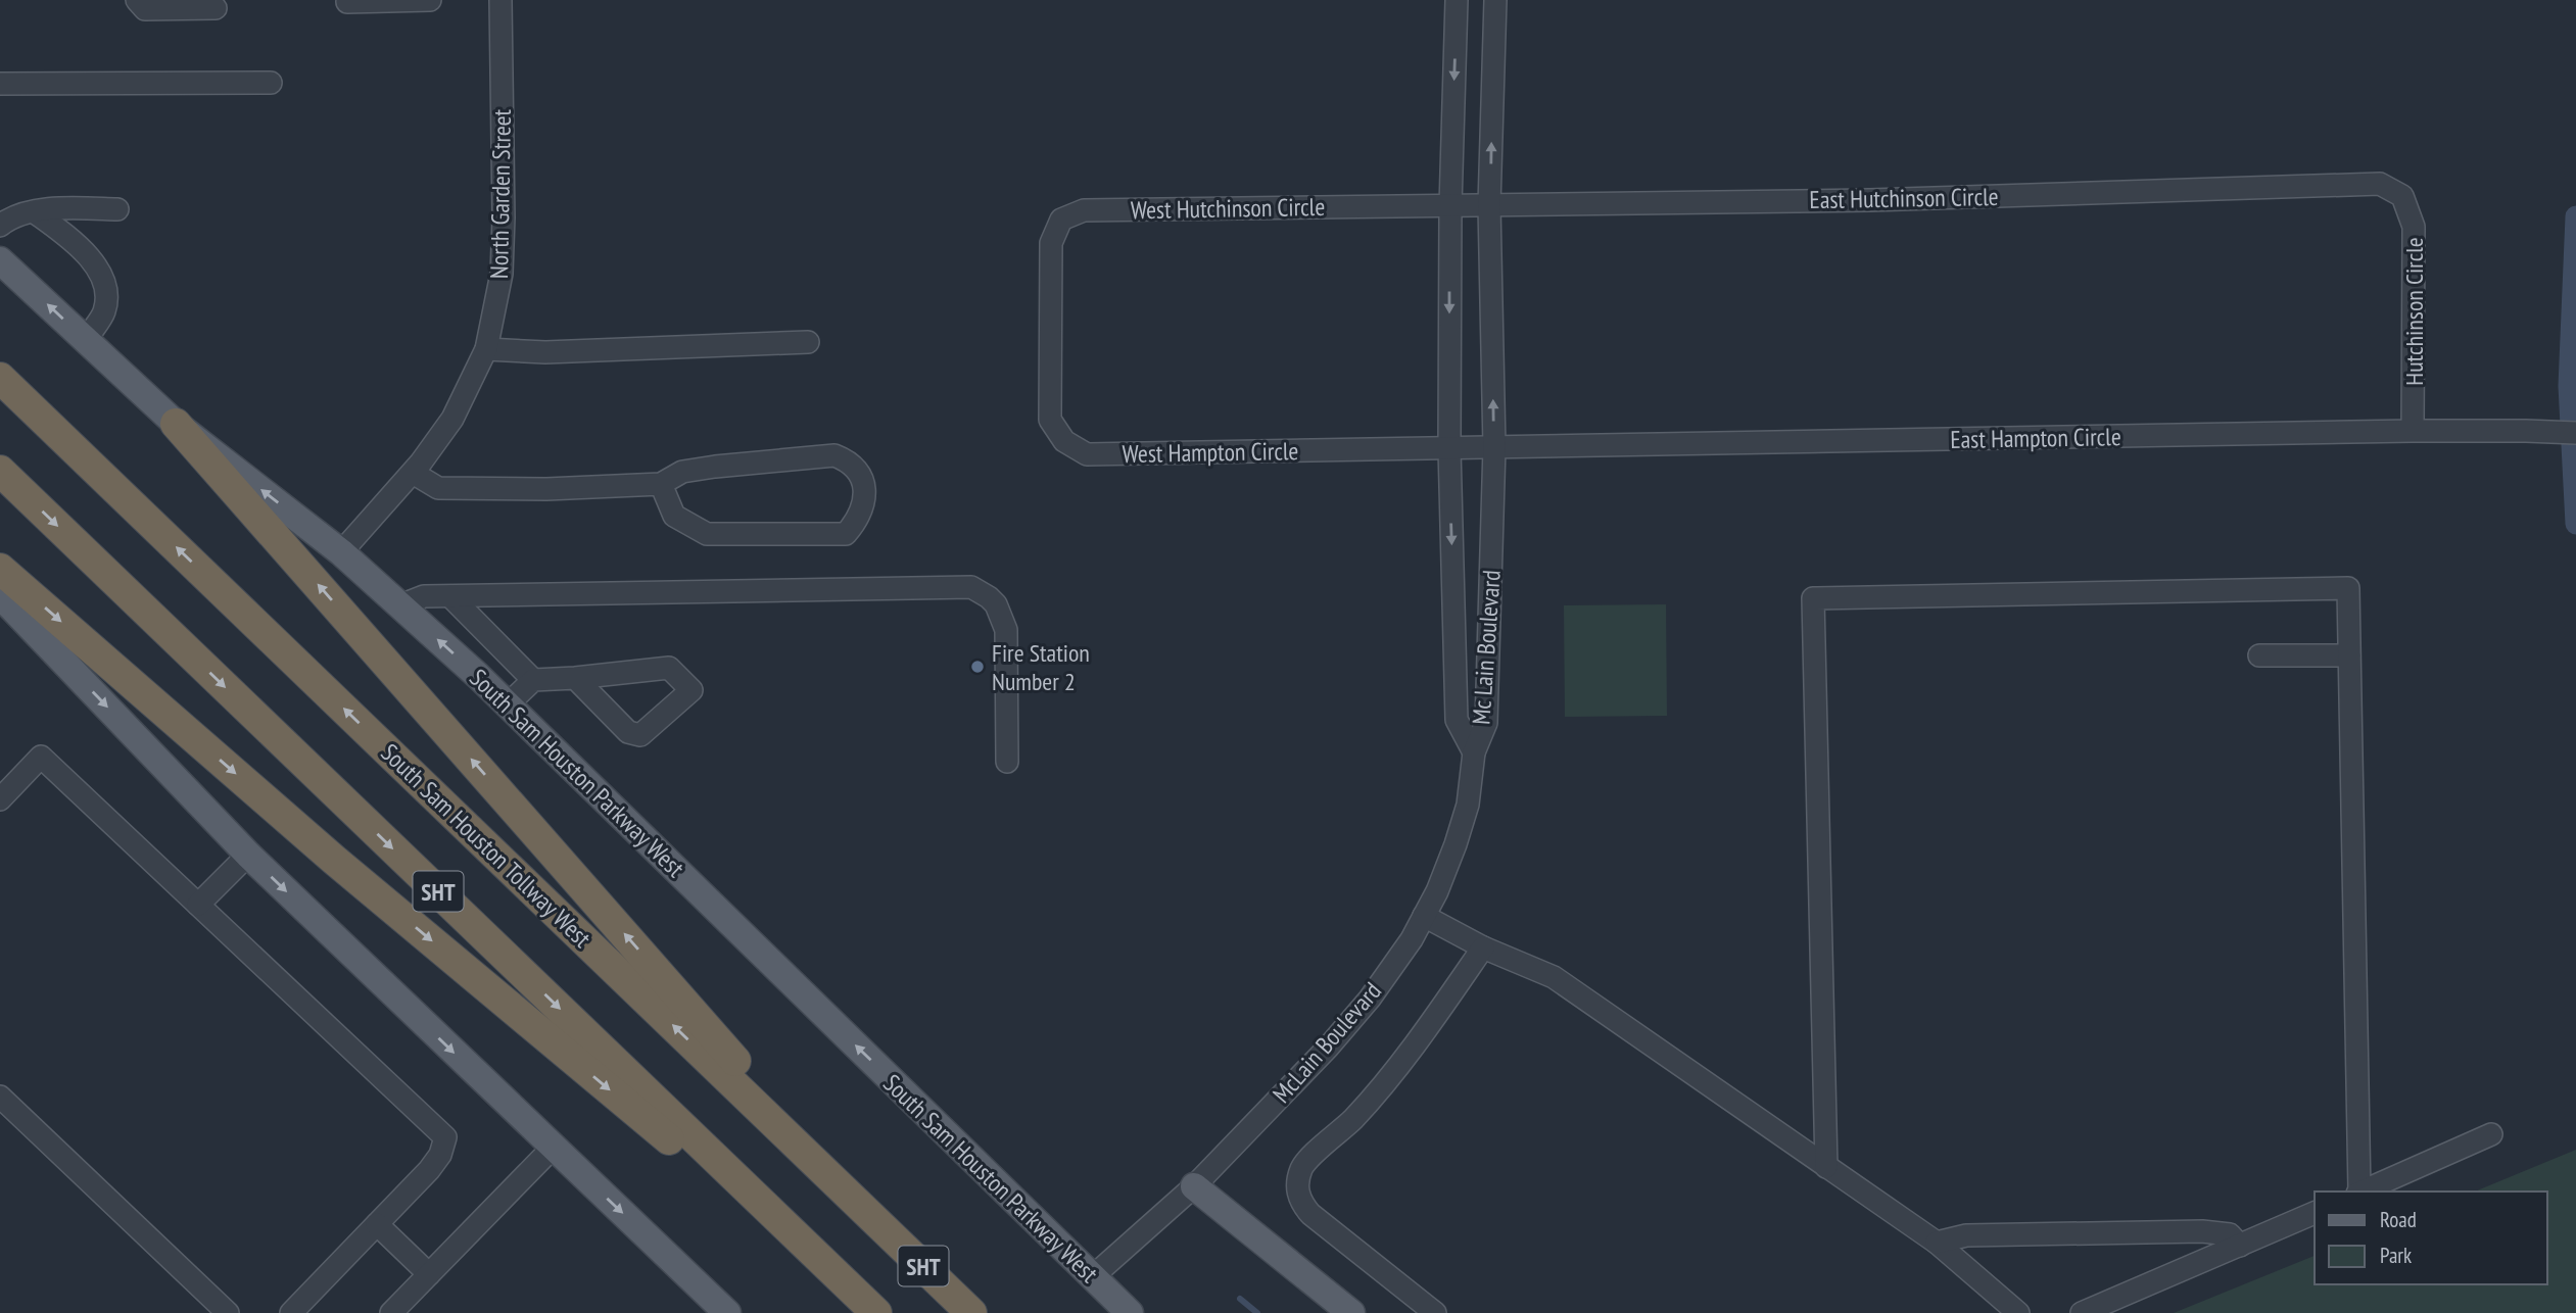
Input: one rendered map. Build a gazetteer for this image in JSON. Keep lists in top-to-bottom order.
{
  "streets": {
    "highway": ["South Sam Houston Tollway West", "SHT"],
    "main road": ["South Sam Houston Parkway West"],
    "street": [
      "North Garden Street",
      "East Hutchinson Circle",
      "West Hutchinson Circle",
      "Hutchinson Circle",
      "East Hampton Circle",
      "West Hampton Circle",
      "Mc Lain Boulevard",
      "McLain Boulevard"
    ]
  },
  "crossings": [
    ["North Garden Street", "South Sam Houston Parkway West"],
    ["East Hutchinson Circle", "West Hutchinson Circle"],
    ["East Hutchinson Circle", "Hutchinson Circle"],
    ["East Hutchinson Circle", "Mc Lain Boulevard"],
    ["West Hutchinson Circle", "West Hampton Circle"],
    ["West Hutchinson Circle", "Mc Lain Boulevard"],
    ["Hutchinson Circle", "East Hampton Circle"],
    ["East Hampton Circle", "West Hampton Circle"],
    ["East Hampton Circle", "Mc Lain Boulevard"],
    ["West Hampton Circle", "Mc Lain Boulevard"],
    ["Mc Lain Boulevard", "McLain Boulevard"],
    ["South Sam Houston Parkway West", "McLain Boulevard"]
  ],
  "one_way": ["South Sam Houston Parkway West"],
  "places": ["Fire Station Number 2"],
  "legend": ["Road", "Park"]
}
